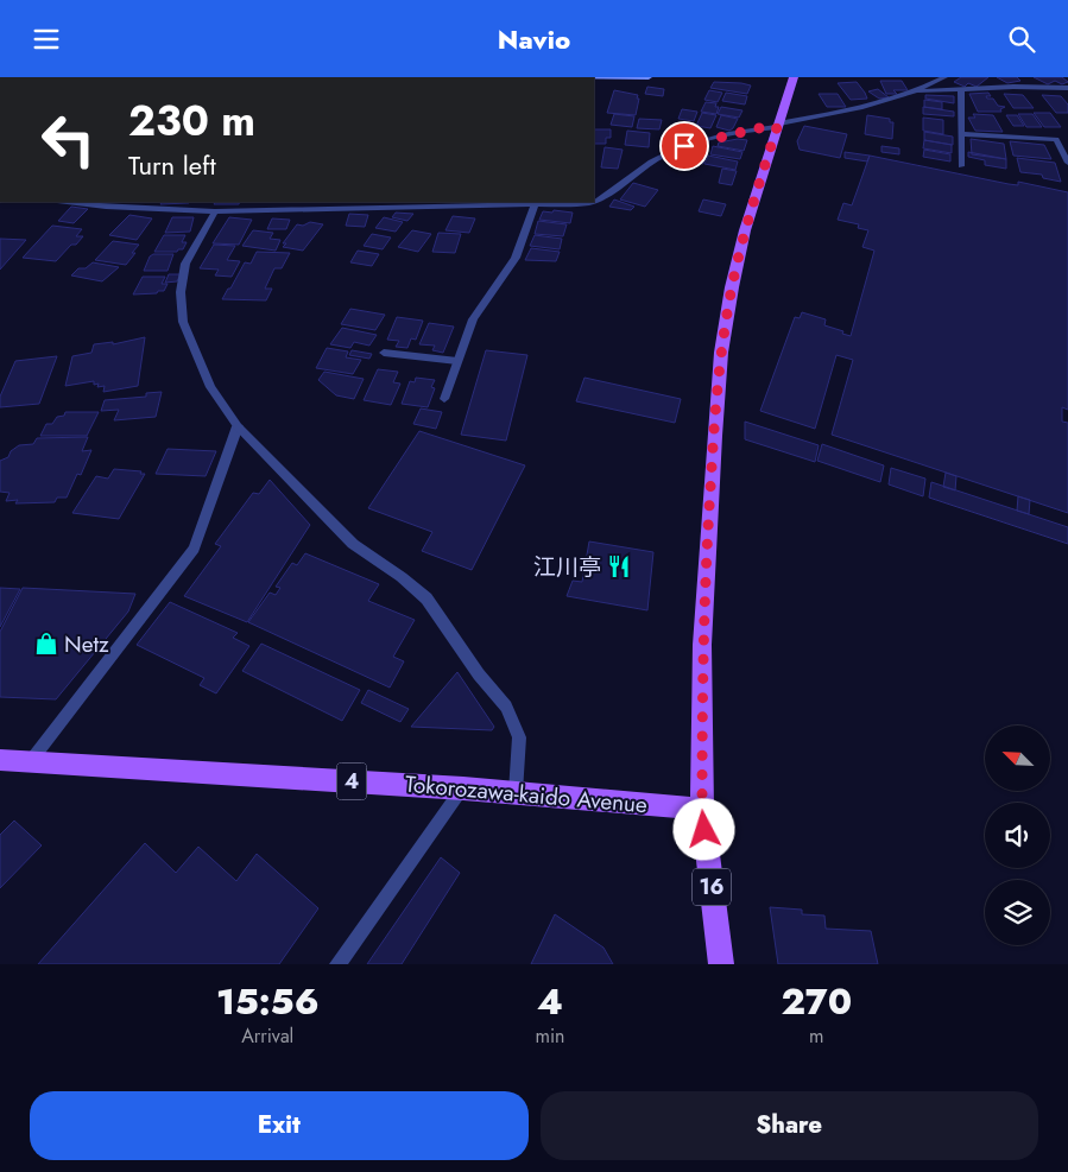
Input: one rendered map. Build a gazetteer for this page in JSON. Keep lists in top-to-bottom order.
{
  "streets": {
    "main road": ["4", "Tokorozawa-kaido Avenue", "16"]
  },
  "crossings": [
    ["Tokorozawa-kaido Avenue", "16"]
  ],
  "places": {
    "restaurant": ["江川亭"],
    "shop": ["Netz"]
  },
  "north": "top left",
  "page": {
    "header": "Navio",
    "turn": ["230 m", "Turn left"],
    "eta": [
      "15:56",
      "Arrival",
      "4",
      "min",
      "270",
      "m"
    ],
    "buttons": ["Exit", "Share"]
  }
}
